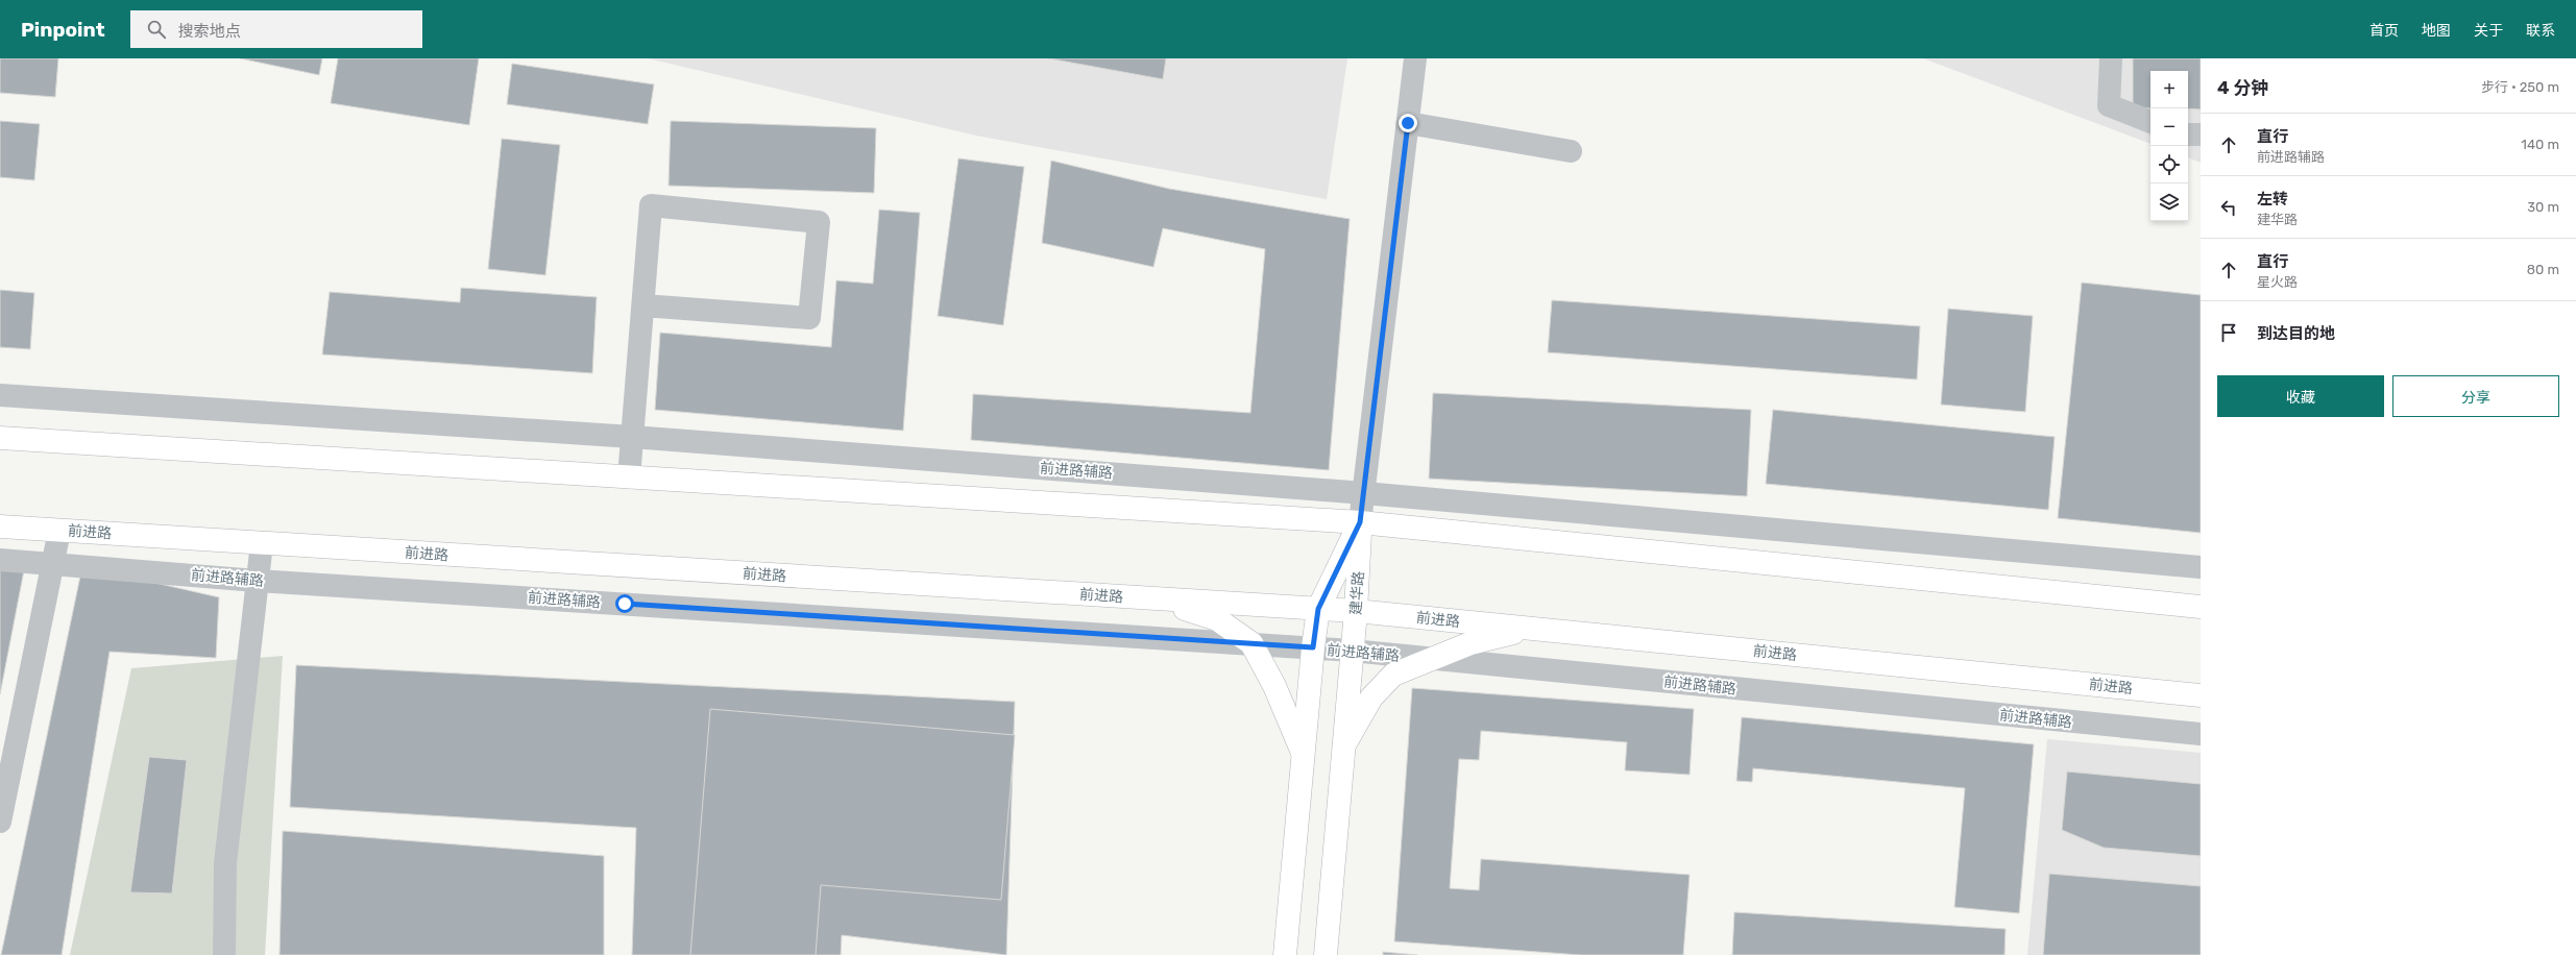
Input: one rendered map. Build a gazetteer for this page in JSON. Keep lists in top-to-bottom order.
{
  "streets": {
    "main road": ["前进路", "建华路"],
    "street": ["前进路辅路"]
  },
  "crossings": [
    ["前进路辅路", "建华路"],
    ["前进路", "建华路"]
  ],
  "page": {
    "header": "Pinpoint",
    "search": "搜索地点",
    "nav": [
      "首页",
      "地图",
      "关于",
      "联系"
    ],
    "heading": ["4 分钟", "步行 · 250 m"],
    "map_buttons": ["+", "−"],
    "list": [
      ["直行", "前进路辅路", "140 m"],
      ["左转", "建华路", "30 m"],
      ["直行", "星火路", "80 m"],
      "到达目的地"
    ],
    "buttons": ["收藏", "分享"]
  }
}
